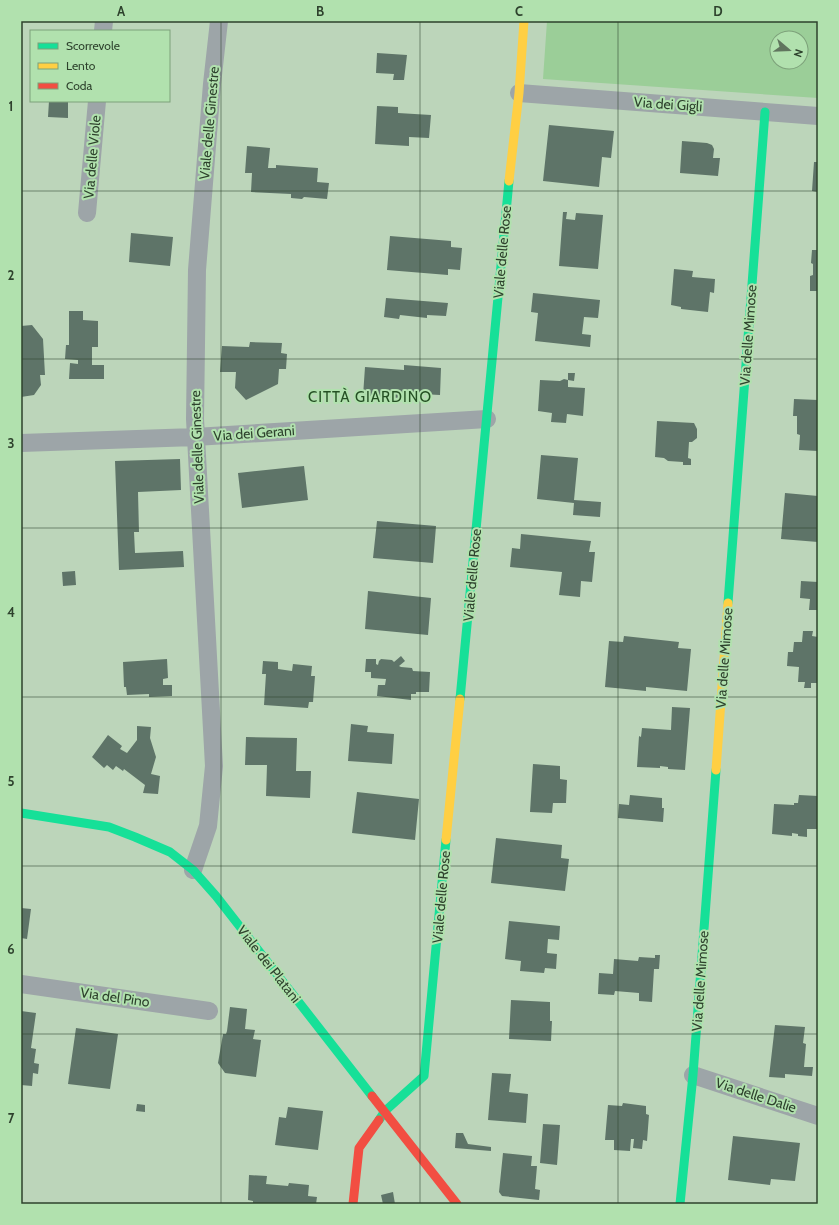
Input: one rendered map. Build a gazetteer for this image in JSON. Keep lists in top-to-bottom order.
{
  "streets": {
    "street": [
      "Via dei Gigli",
      "Viale delle Ginestre",
      "Via delle Viole",
      "Viale delle Rose",
      "Via delle Mimose",
      "Via dei Gerani",
      "Viale dei Platani",
      "Via del Pino",
      "Via delle Dalie"
    ]
  },
  "crossings": [
    ["Via dei Gigli", "Viale delle Rose"],
    ["Via dei Gigli", "Via delle Mimose"],
    ["Viale delle Ginestre", "Via dei Gerani"],
    ["Viale delle Ginestre", "Viale dei Platani"],
    ["Viale delle Rose", "Via dei Gerani"],
    ["Viale delle Rose", "Viale dei Platani"],
    ["Via delle Mimose", "Via delle Dalie"]
  ],
  "districts": ["CITTÀ GIARDINO"],
  "legend": ["Scorrevole", "Lento", "Coda"],
  "north": "right",
  "grid": {
    "columns": [
      "A",
      "B",
      "C",
      "D"
    ],
    "rows": [
      "1",
      "2",
      "3",
      "4",
      "5",
      "6",
      "7"
    ]
  }
}
